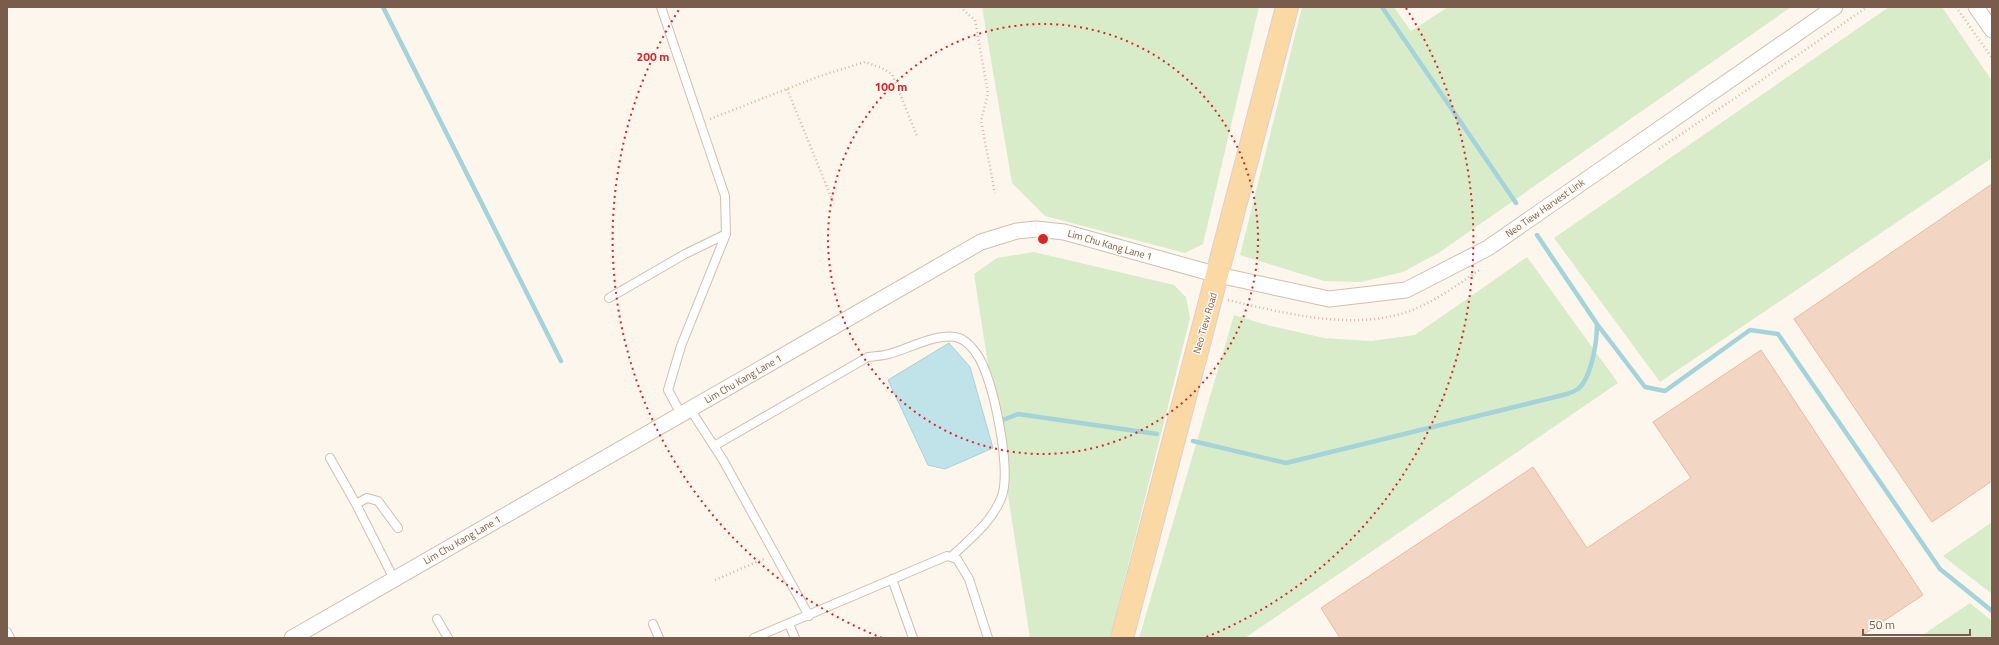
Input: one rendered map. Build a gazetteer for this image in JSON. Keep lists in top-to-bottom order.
{
  "streets": {
    "main road": ["Neo Tiew Road"],
    "street": ["Neo Tiew Harvest Link", "Lim Chu Kang Lane 1"]
  },
  "crossings": [
    ["Neo Tiew Harvest Link", "Lim Chu Kang Lane 1"],
    ["Neo Tiew Harvest Link", "Neo Tiew Road"],
    ["Lim Chu Kang Lane 1", "Neo Tiew Road"]
  ],
  "scale_bar": "50 m",
  "rings": ["200 m", "100 m"]
}
